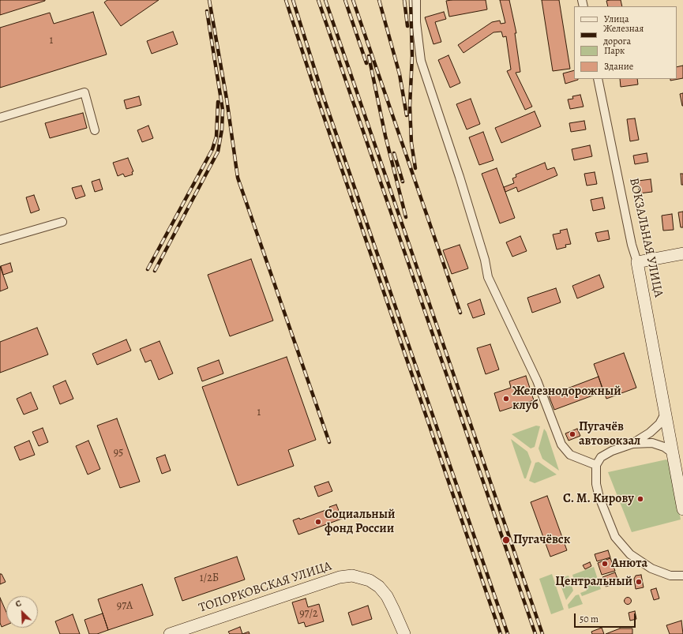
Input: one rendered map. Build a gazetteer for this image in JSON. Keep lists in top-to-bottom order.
{
  "streets": {
    "street": ["ВОКЗАЛЬНАЯ УЛИЦА", "ТОПОРКОВСКАЯ УЛИЦА"]
  },
  "places": [
    "Железнодорожный клуб",
    "Пугачёв автовокзал",
    "С. М. Кирову",
    "Социальный фонд России",
    "Пугачёвск",
    "Анюта",
    "Центральный"
  ],
  "house_numbers": [
    "1",
    "1",
    "95",
    "1/2Б",
    "97А",
    "97/2"
  ],
  "legend": [
    "Улица",
    "Железная дорога",
    "Парк",
    "Здание"
  ],
  "scale_bar": "50 m",
  "north": "top left"
}
